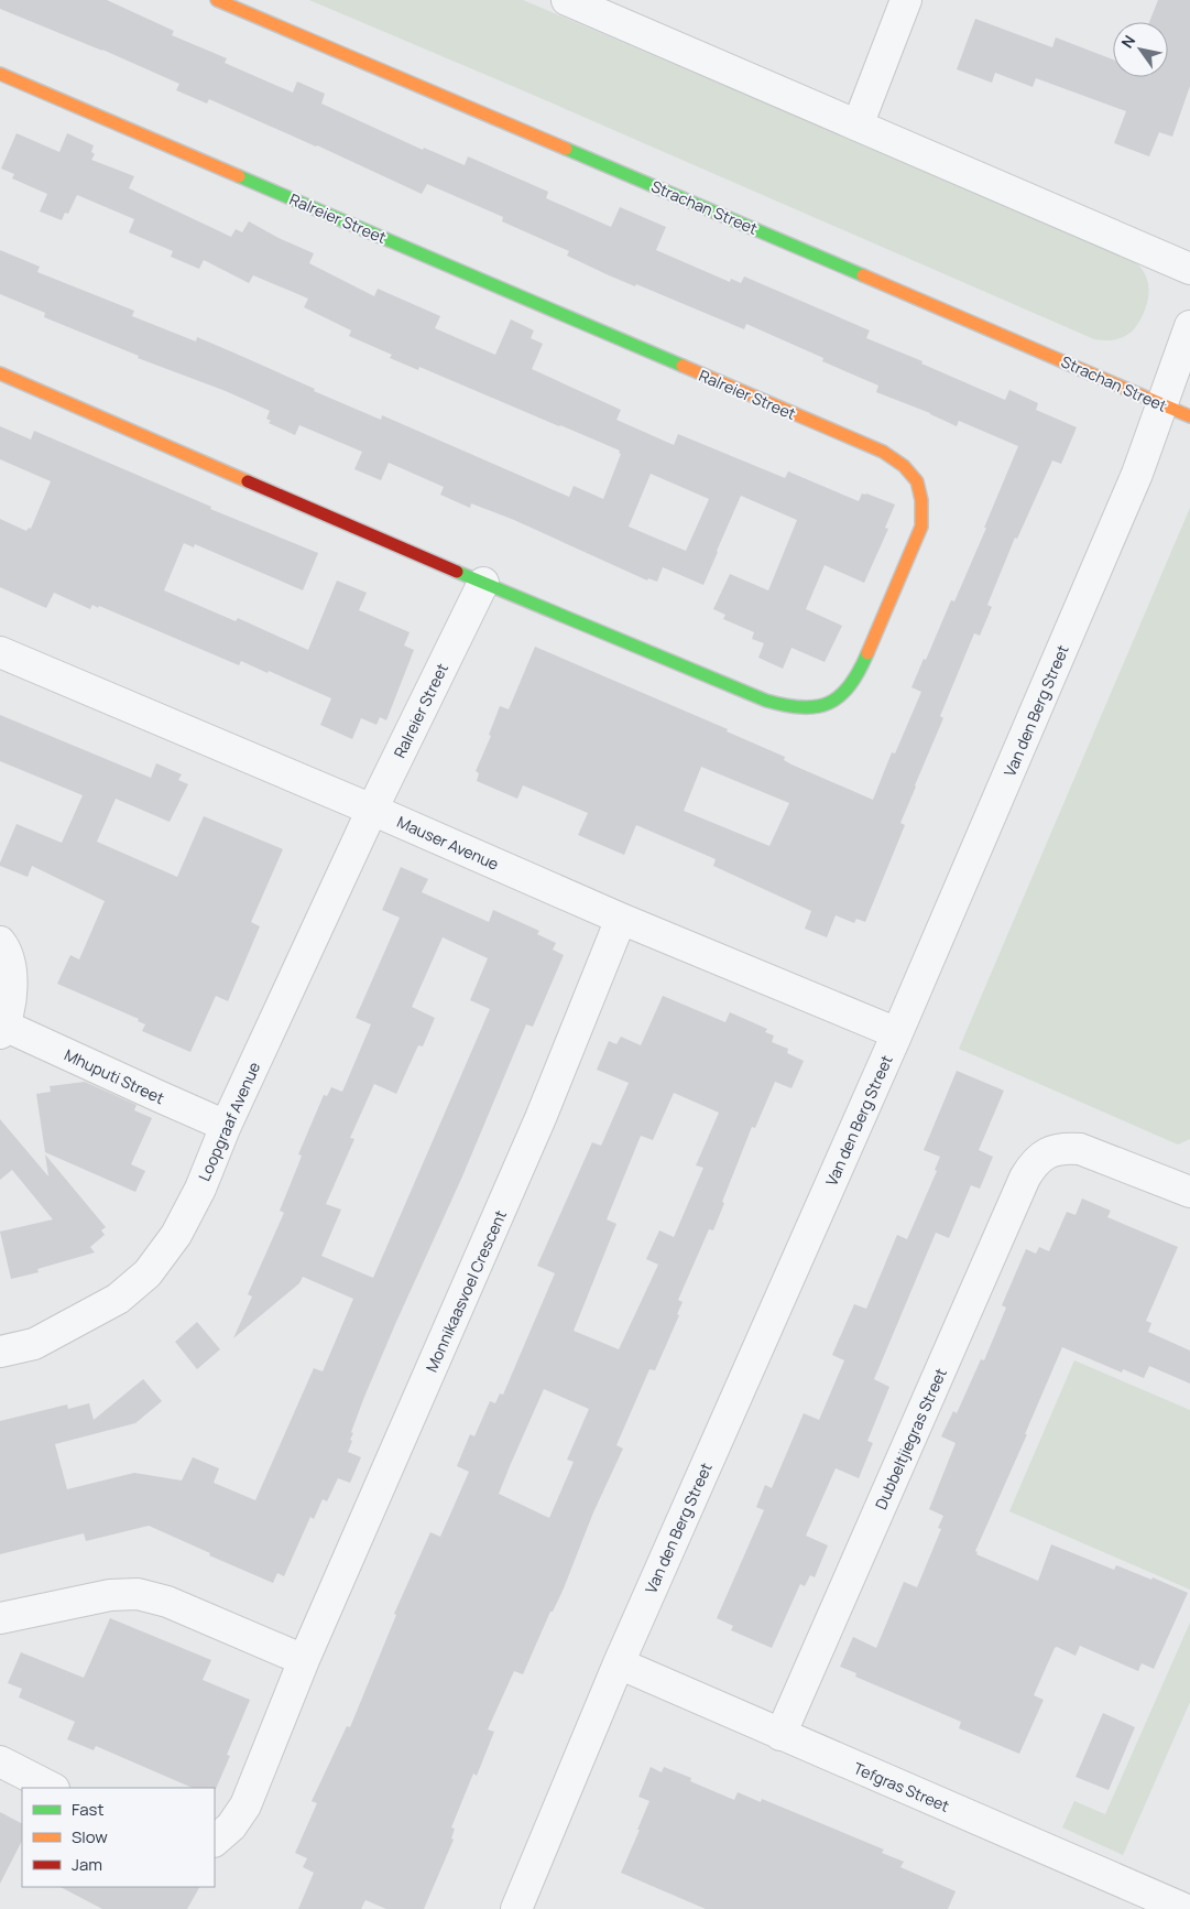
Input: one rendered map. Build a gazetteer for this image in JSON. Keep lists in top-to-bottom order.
{
  "streets": {
    "street": [
      "Strachan Street",
      "Ralreier Street",
      "Van den Berg Street",
      "Mauser Avenue",
      "Mhuputi Street",
      "Loopgraaf Avenue",
      "Monnikaasvoel Crescent",
      "Dubbeltjiegras Street",
      "Tefgras Street"
    ]
  },
  "crossings": [
    ["Strachan Street", "Van den Berg Street"],
    ["Ralreier Street", "Mauser Avenue"],
    ["Ralreier Street", "Loopgraaf Avenue"],
    ["Van den Berg Street", "Mauser Avenue"],
    ["Van den Berg Street", "Tefgras Street"],
    ["Mauser Avenue", "Loopgraaf Avenue"],
    ["Mauser Avenue", "Monnikaasvoel Crescent"],
    ["Mhuputi Street", "Loopgraaf Avenue"],
    ["Dubbeltjiegras Street", "Tefgras Street"]
  ],
  "legend": ["Fast", "Slow", "Jam"],
  "north": "top left"
}
